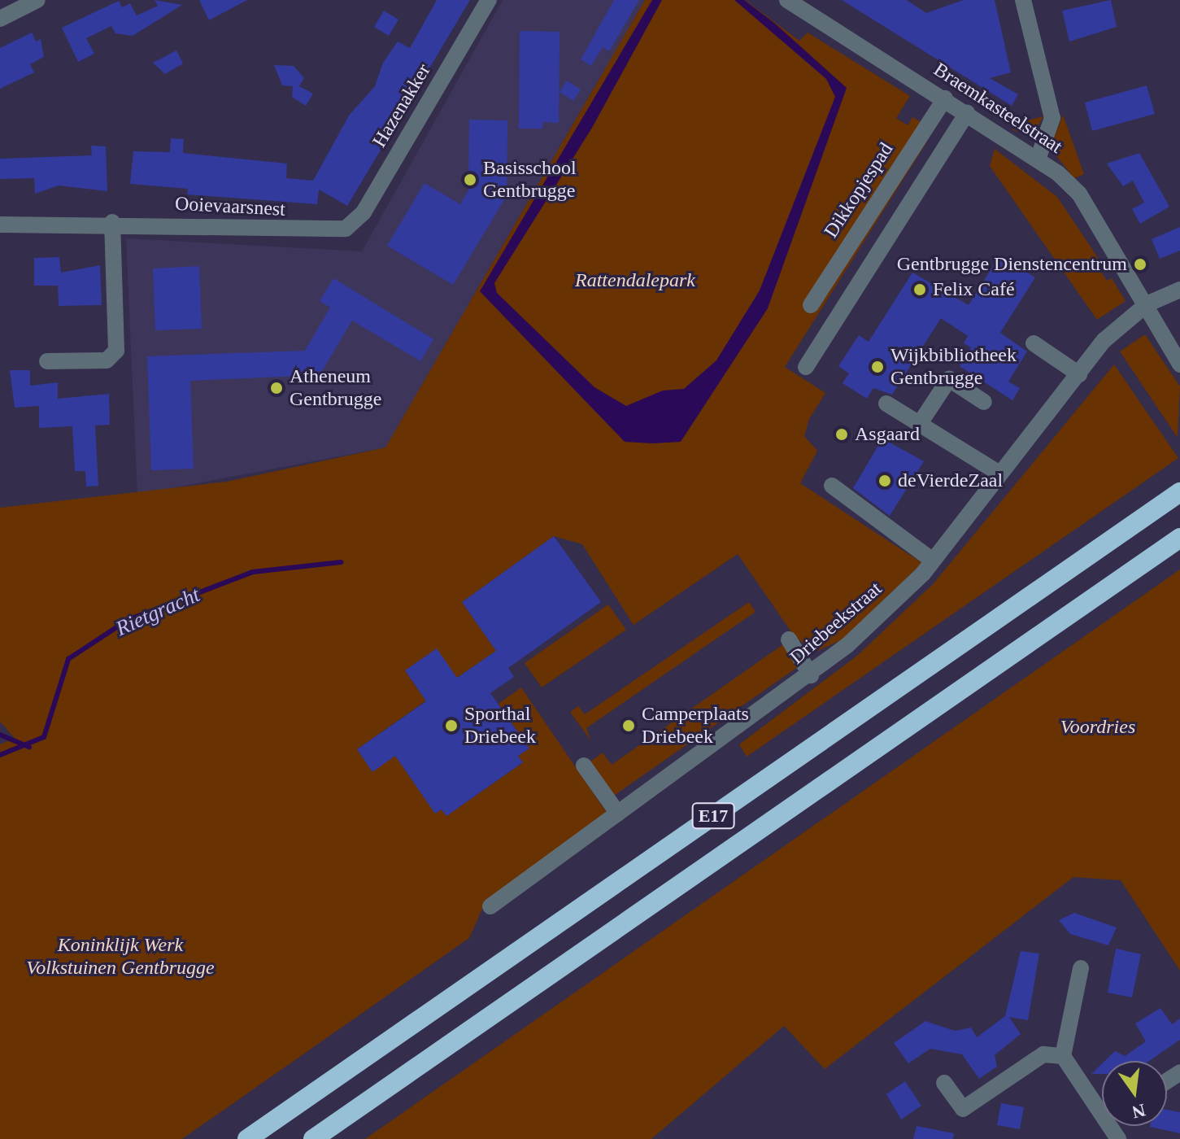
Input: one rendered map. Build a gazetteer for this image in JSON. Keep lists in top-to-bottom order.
{
  "streets": {
    "highway": ["E17"],
    "street": [
      "Hazenakker",
      "Braemkasteelstraat",
      "Dikkopjespad",
      "Ooievaarsnest",
      "Driebeekstraat"
    ]
  },
  "crossings": [
    ["Hazenakker", "Ooievaarsnest"],
    ["Braemkasteelstraat", "Dikkopjespad"],
    ["Braemkasteelstraat", "Driebeekstraat"]
  ],
  "water": ["Rietgracht"],
  "parks": ["Rattendalepark", "Voordries", "Koninklijk Werk Volkstuinen Gentbrugge"],
  "places": [
    "Basisschool Gentbrugge",
    "Gentbrugge Dienstencentrum",
    "Felix Café",
    "Wijkbibliotheek Gentbrugge",
    "Atheneum Gentbrugge",
    "Asgaard",
    "deVierdeZaal",
    "Sporthal Driebeek",
    "Camperplaats Driebeek"
  ],
  "north": "bottom"
}
